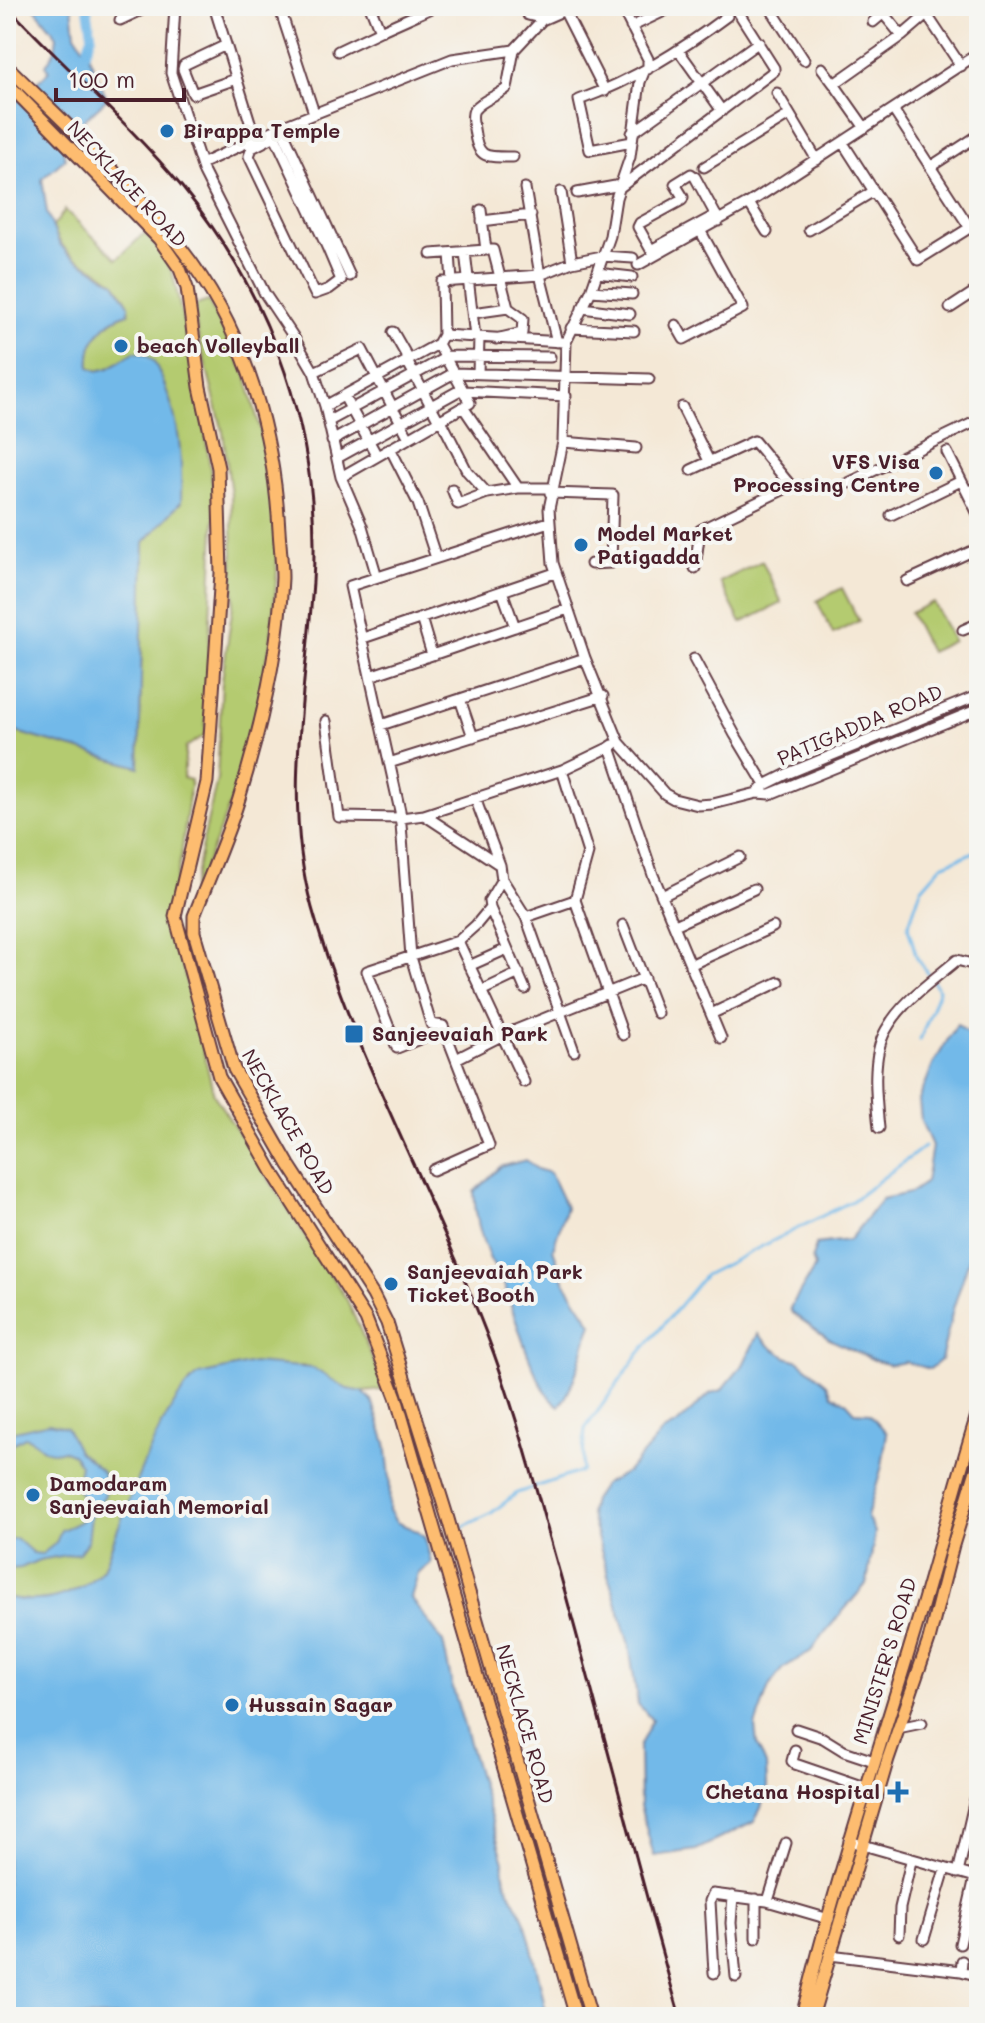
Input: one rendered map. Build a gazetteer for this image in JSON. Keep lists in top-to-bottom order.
{
  "streets": {
    "main road": ["NECKLACE ROAD", "MINISTER'S ROAD"],
    "street": ["PATIGADDA ROAD"]
  },
  "places": {
    "other": [
      "Birappa Temple",
      "beach Volleyball",
      "VFS Visa Processing Centre",
      "Model Market Patigadda",
      "Sanjeevaiah Park Ticket Booth",
      "Damodaram Sanjeevaiah Memorial",
      "Hussain Sagar"
    ],
    "transit": ["Sanjeevaiah Park"],
    "health": ["Chetana Hospital"]
  },
  "scale_bar": "100 m"
}
